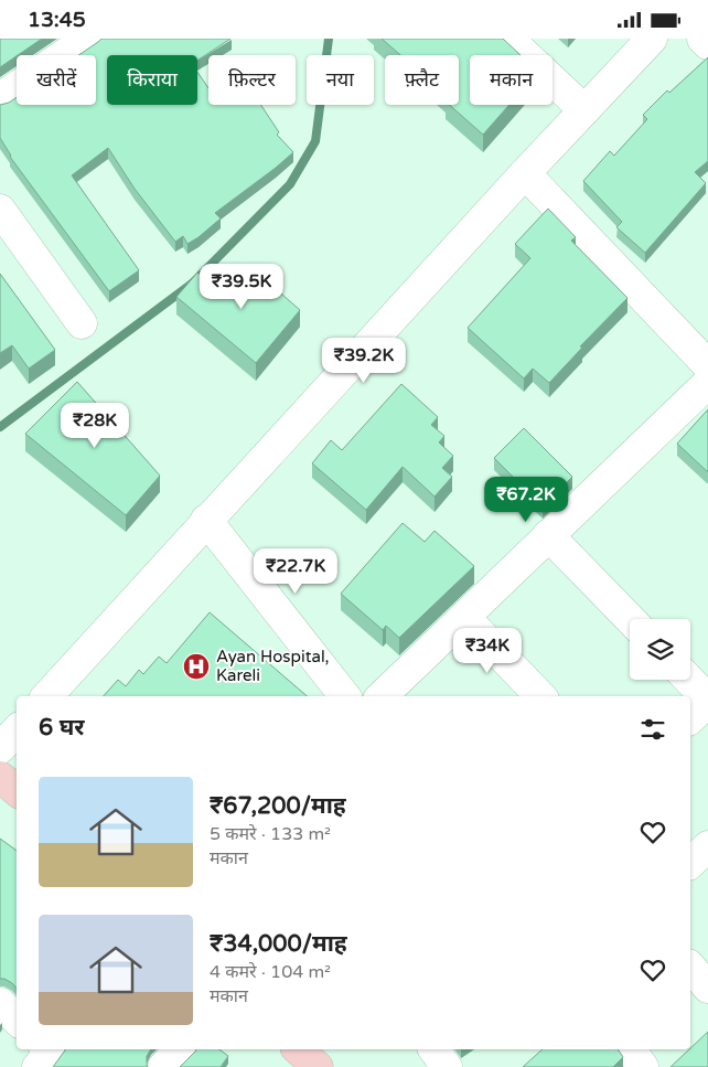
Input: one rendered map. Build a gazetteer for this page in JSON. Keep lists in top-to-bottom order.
{
  "places": {
    "hospital": ["Ayan Hospital, Kareli"]
  },
  "page": {
    "status": "13:45",
    "chip": [
      "खरीदें",
      "किराया",
      "फ़िल्टर",
      "नया",
      "फ़्लैट",
      "मकान"
    ],
    "price": [
      "₹39.5K",
      "₹39.2K",
      "₹28K",
      "₹67.2K",
      "₹22.7K",
      "₹34K"
    ],
    "heading": "6 घर",
    "list": [
      {
        "name": "₹67,200/माह",
        "note": "5 कमरे · 133 m² · मकान"
      },
      {
        "name": "₹34,000/माह",
        "note": "4 कमरे · 104 m² · मकान"
      }
    ]
  }
}
